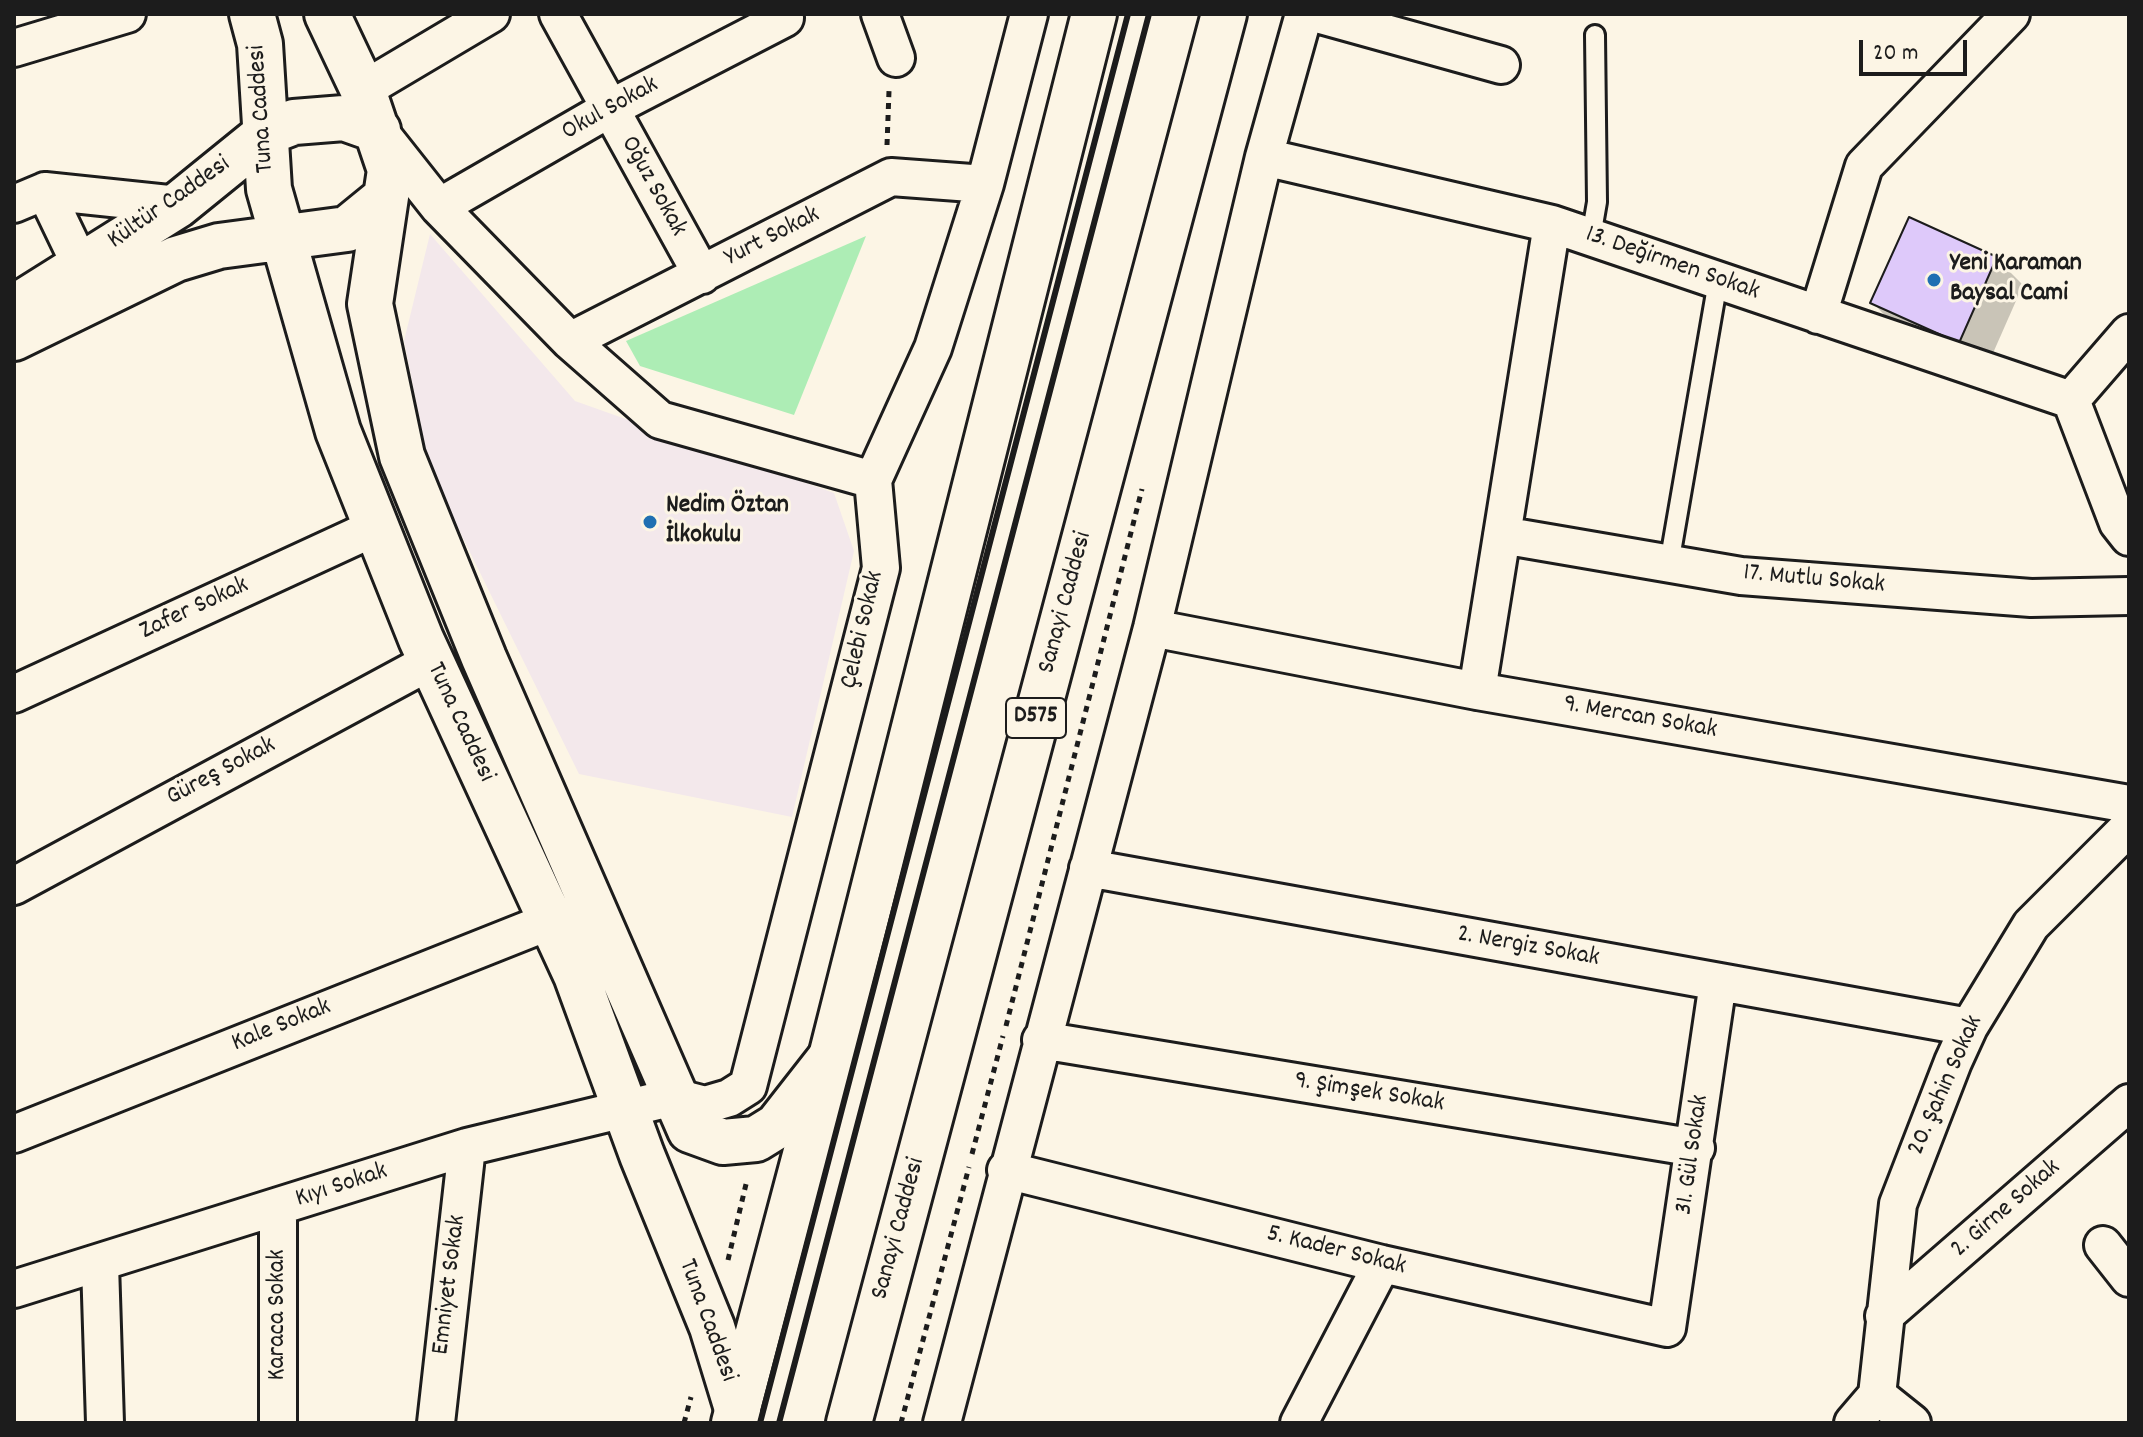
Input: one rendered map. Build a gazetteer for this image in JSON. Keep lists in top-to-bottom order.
{
  "streets": {
    "main road": [
      "Tuna Caddesi",
      "Kültür Caddesi",
      "Sanayi Caddesi",
      "D575"
    ],
    "street": [
      "Okul Sokak",
      "Oğuz Sokak",
      "Yurt Sokak",
      "13. Değirmen Sokak",
      "17. Mutlu Sokak",
      "Zafer Sokak",
      "Çelebi Sokak",
      "9. Mercan Sokak",
      "Güreş Sokak",
      "2. Nergiz Sokak",
      "Kale Sokak",
      "20. Şahin Sokak",
      "9. Şimşek Sokak",
      "31. Gül Sokak",
      "Kıyı Sokak",
      "2. Girne Sokak",
      "5. Kader Sokak",
      "Emniyet Sokak",
      "Karaca Sokak"
    ]
  },
  "crossings": [
    ["Tuna Caddesi", "Kültür Caddesi"],
    ["Tuna Caddesi", "Zafer Sokak"],
    ["Tuna Caddesi", "Çelebi Sokak"],
    ["Tuna Caddesi", "Güreş Sokak"],
    ["Tuna Caddesi", "Kale Sokak"],
    ["Tuna Caddesi", "Kıyı Sokak"],
    ["Okul Sokak", "Oğuz Sokak"],
    ["Oğuz Sokak", "Yurt Sokak"],
    ["Çelebi Sokak", "Kıyı Sokak"],
    ["2. Nergiz Sokak", "20. Şahin Sokak"],
    ["2. Nergiz Sokak", "31. Gül Sokak"],
    ["20. Şahin Sokak", "2. Girne Sokak"],
    ["9. Şimşek Sokak", "31. Gül Sokak"],
    ["31. Gül Sokak", "5. Kader Sokak"],
    ["Kıyı Sokak", "Emniyet Sokak"],
    ["Kıyı Sokak", "Karaca Sokak"]
  ],
  "places": ["Yeni Karaman Baysal Cami", "Nedim Öztan İlkokulu"],
  "scale_bar": "20 m"
}
